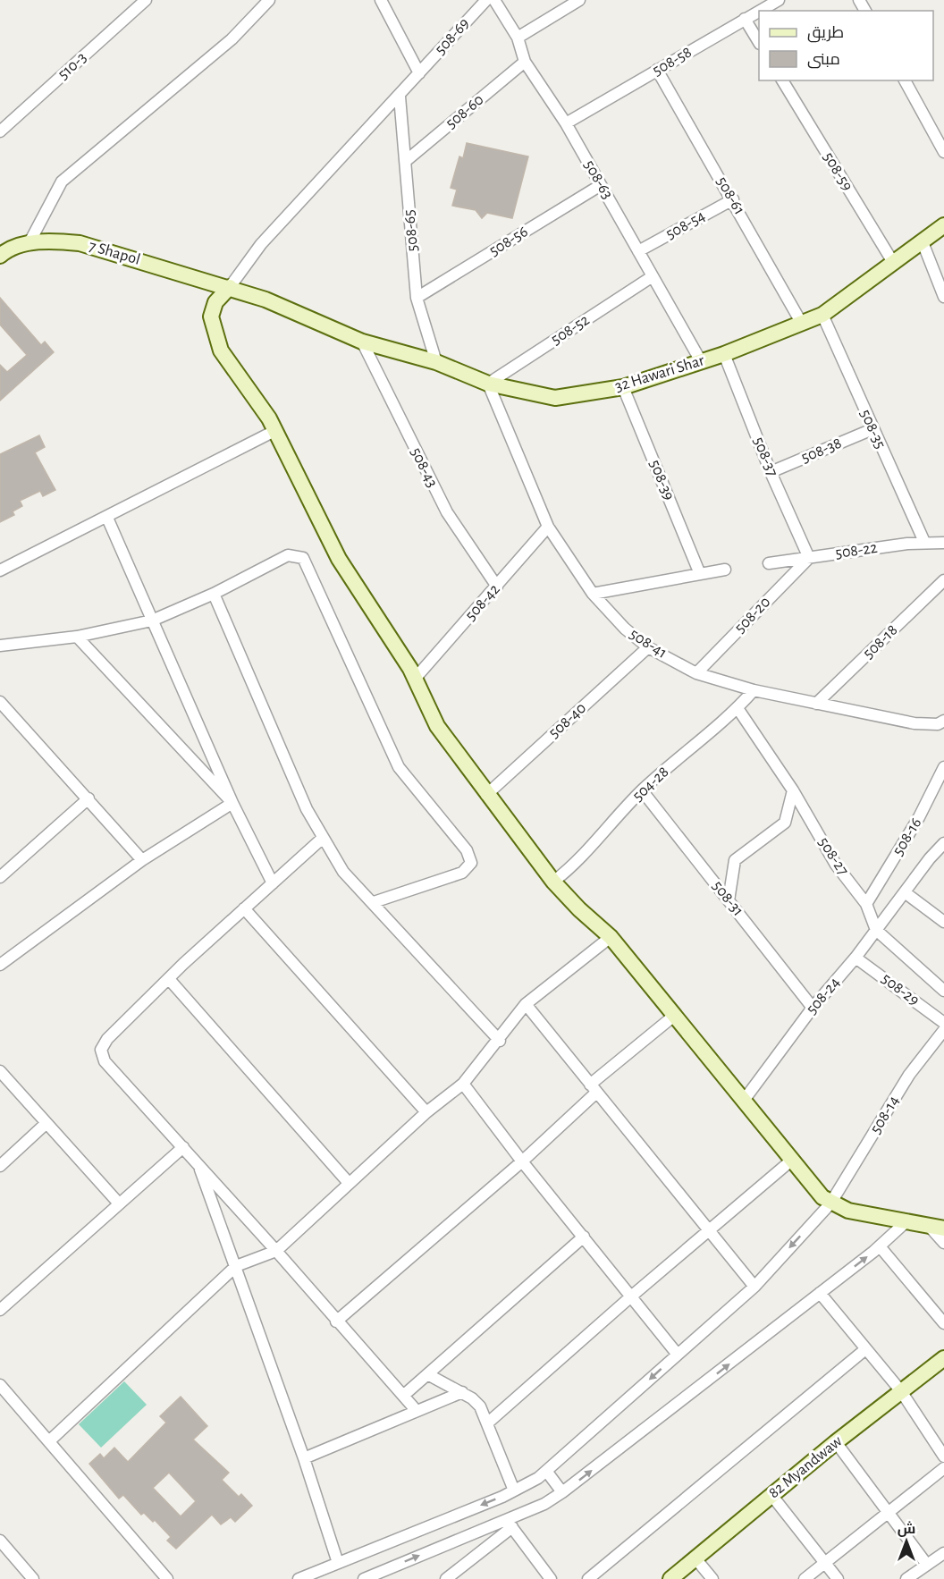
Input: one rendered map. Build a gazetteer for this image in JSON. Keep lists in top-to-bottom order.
{
  "streets": {
    "street": [
      "508-69",
      "508-58",
      "510-3",
      "508-60",
      "508-59",
      "508-63",
      "508-61",
      "508-54",
      "508-65",
      "508-56",
      "7 Shapol",
      "508-52",
      "32 Hawari Shar",
      "508-35",
      "508-38",
      "508-37",
      "508-43",
      "508-39",
      "508-22",
      "508-42",
      "508-20",
      "508-18",
      "508-41",
      "508-40",
      "504-28",
      "508-16",
      "508-27",
      "508-31",
      "508-29",
      "508-24",
      "508-14",
      "82 Myandwaw"
    ]
  },
  "crossings": [
    ["508-69", "508-65"],
    ["508-69", "7 Shapol"],
    ["508-69", "32 Hawari Shar"],
    ["508-58", "508-63"],
    ["508-58", "508-61"],
    ["508-60", "508-63"],
    ["508-60", "508-65"],
    ["508-59", "32 Hawari Shar"],
    ["508-63", "508-54"],
    ["508-63", "508-56"],
    ["508-63", "508-52"],
    ["508-63", "32 Hawari Shar"],
    ["508-61", "508-54"],
    ["508-61", "32 Hawari Shar"],
    ["508-65", "508-56"],
    ["508-65", "32 Hawari Shar"],
    ["7 Shapol", "32 Hawari Shar"],
    ["508-52", "32 Hawari Shar"],
    ["508-52", "508-41"],
    ["32 Hawari Shar", "508-35"],
    ["32 Hawari Shar", "508-37"],
    ["32 Hawari Shar", "508-43"],
    ["32 Hawari Shar", "508-39"],
    ["32 Hawari Shar", "508-41"],
    ["508-35", "508-38"],
    ["508-35", "508-22"],
    ["508-38", "508-37"],
    ["508-37", "508-22"],
    ["508-37", "508-20"],
    ["508-43", "508-42"],
    ["508-22", "508-20"],
    ["508-42", "508-41"],
    ["508-20", "508-41"],
    ["508-18", "508-41"],
    ["508-41", "508-40"],
    ["508-41", "504-28"],
    ["504-28", "508-27"],
    ["504-28", "508-31"],
    ["508-16", "508-27"],
    ["508-27", "508-24"],
    ["508-31", "508-24"],
    ["508-29", "508-24"]
  ],
  "legend": ["طريق", "مبنى"],
  "north": "top"
}
